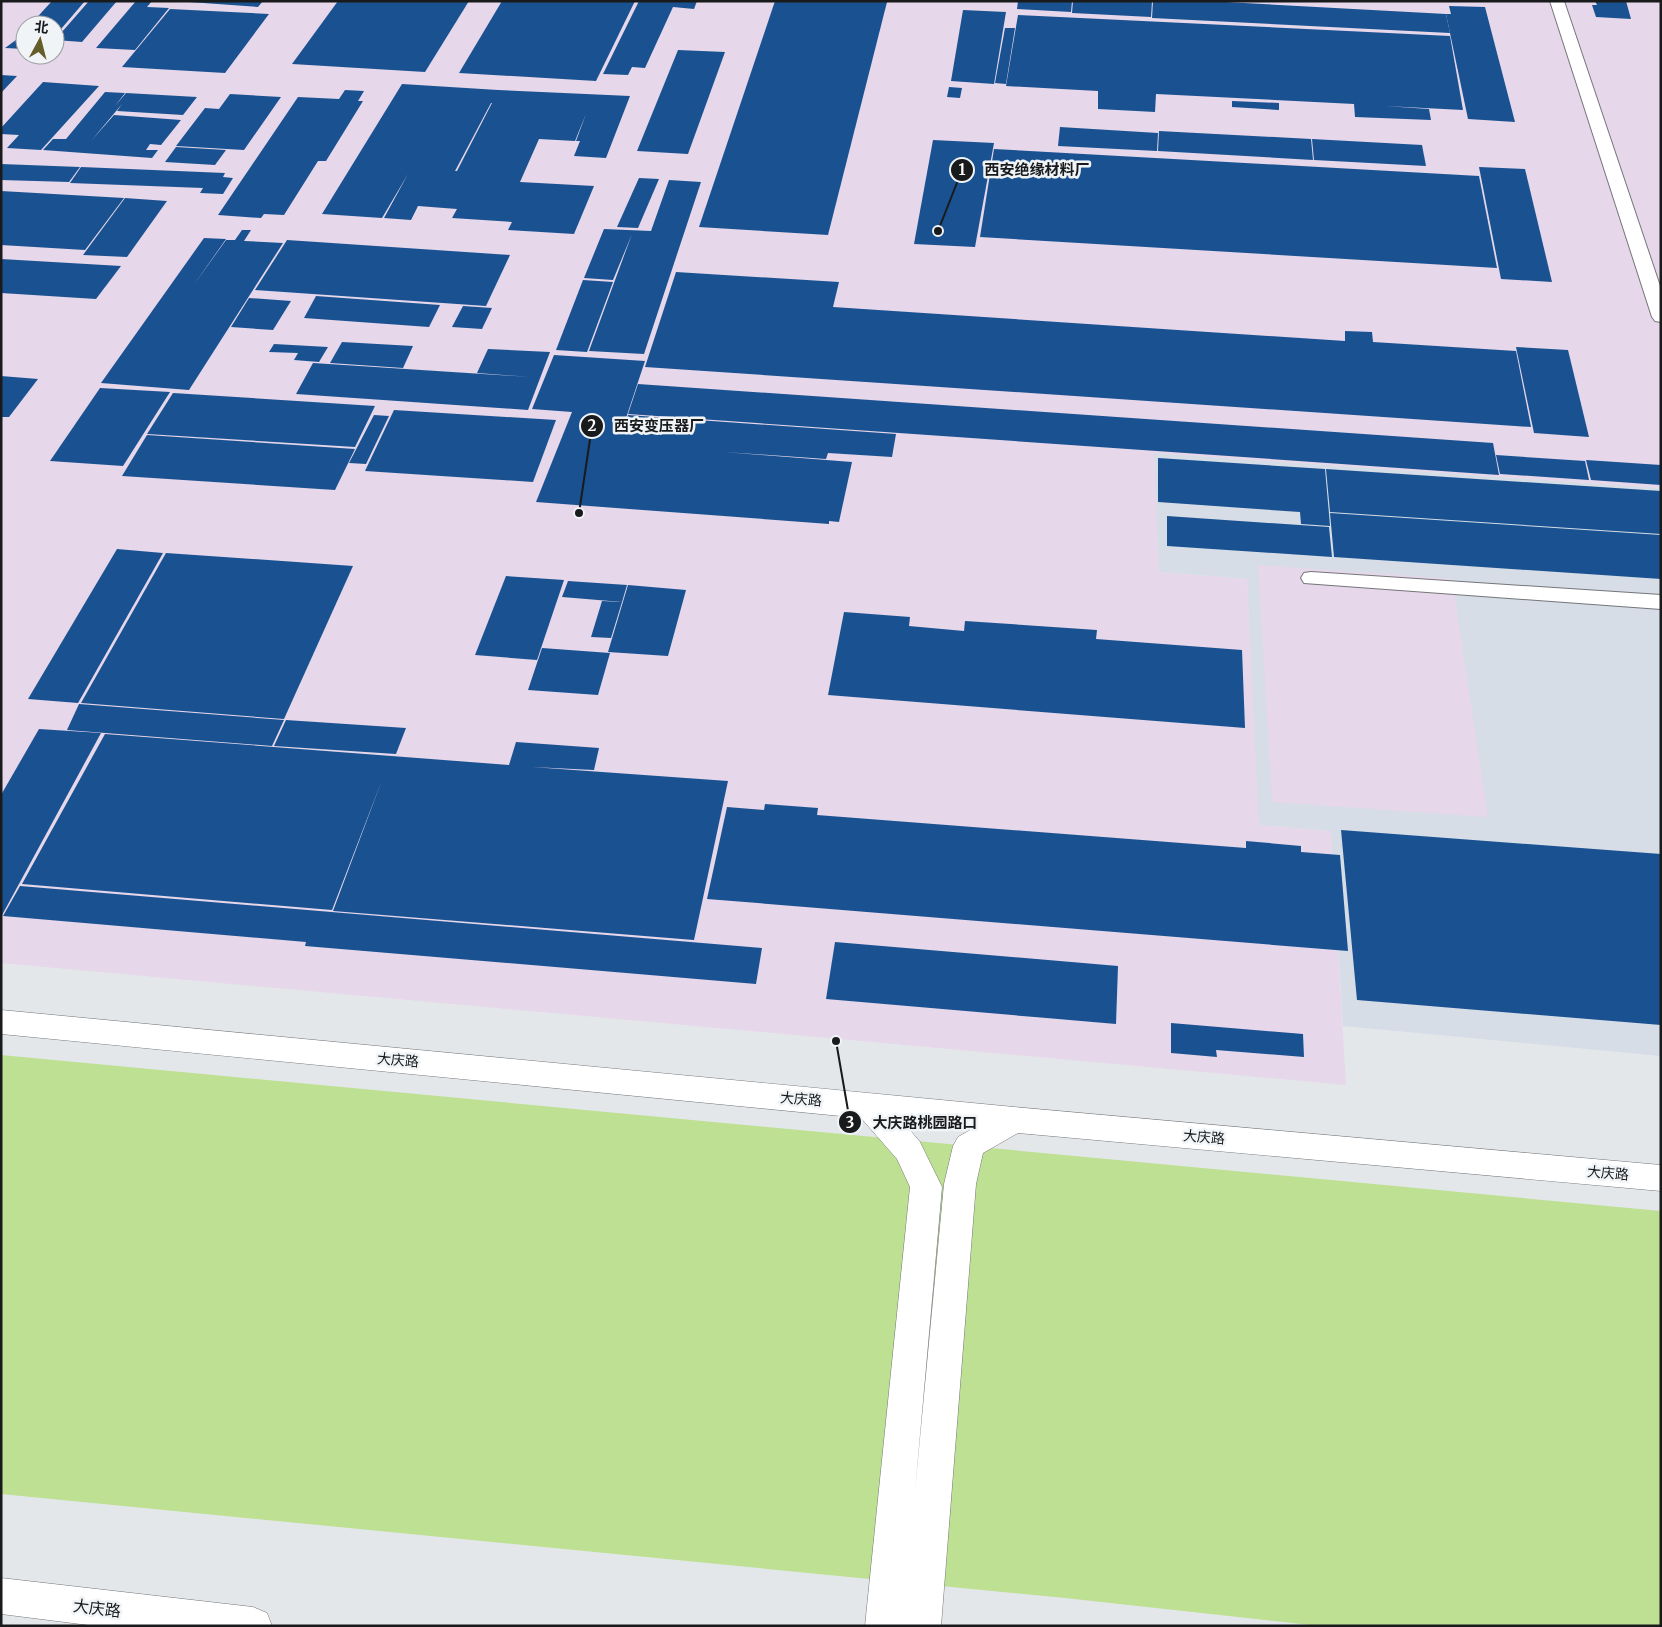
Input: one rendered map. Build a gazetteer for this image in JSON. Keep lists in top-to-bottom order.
{
  "streets": {
    "main road": ["大庆路"]
  },
  "places": ["西安绝缘材料厂", "西安变压器厂", "大庆路桃园路口"],
  "north": "top"
}
